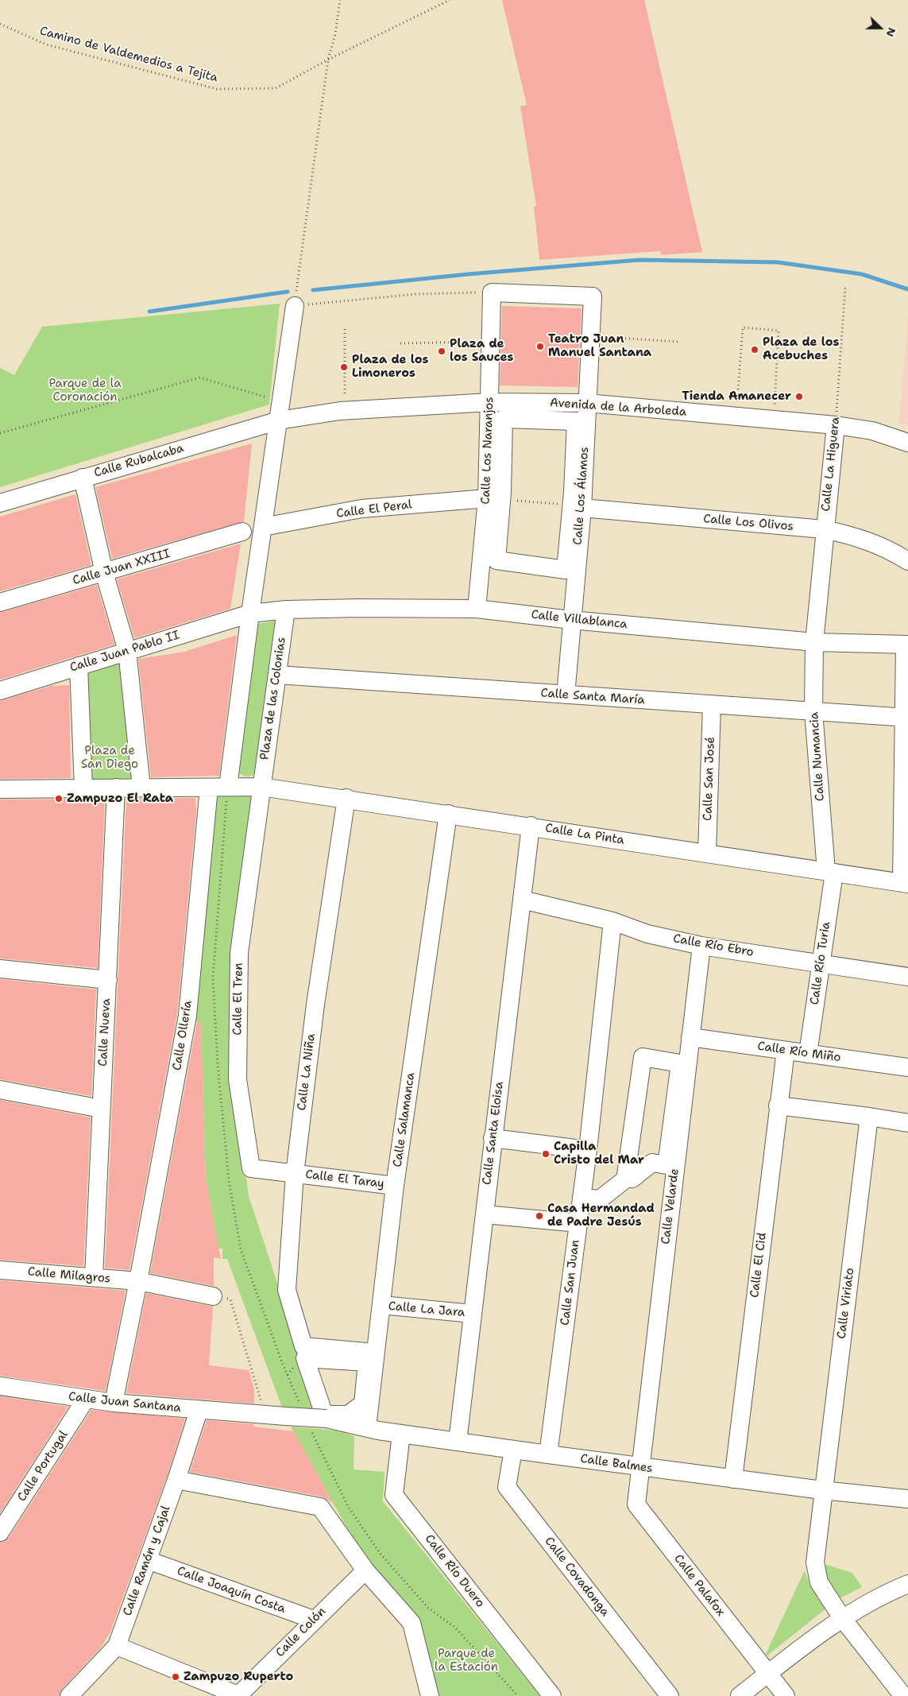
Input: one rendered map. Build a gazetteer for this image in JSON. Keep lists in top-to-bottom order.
{
  "streets": {
    "street": [
      "Avenida de la Arboleda",
      "Calle Los Naranjos",
      "Calle Rubalcaba",
      "Calle La Higuera",
      "Calle Los Álamos",
      "Calle El Peral",
      "Calle Los Olivos",
      "Calle Juan XXIII",
      "Calle Villablanca",
      "Calle Juan Pablo II",
      "Calle Santa María",
      "Plaza de las Colonias",
      "Calle Numancia",
      "Calle San José",
      "Calle La Pinta",
      "Calle Río Ebro",
      "Calle Río Turia",
      "Calle El Tren",
      "Calle Nueva",
      "Calle Ollería",
      "Calle Río Miño",
      "Calle La Niña",
      "Calle Salamanca",
      "Calle Santa Eloisa",
      "Calle El Taray",
      "Calle Velarde",
      "Calle El Cid",
      "Calle Milagros",
      "Calle San Juan",
      "Calle Viriato",
      "Calle La Jara",
      "Calle Juan Santana",
      "Calle Balmes",
      "Calle Portugal",
      "Calle Ramón y Cajal",
      "Calle Río Duero",
      "Calle Covadonga",
      "Calle Palafox",
      "Calle Joaquín Costa",
      "Calle Colón"
    ],
    "path": ["Camino de Valdemedios a Tejita"]
  },
  "crossings": [
    ["Avenida de la Arboleda", "Calle Los Naranjos"],
    ["Avenida de la Arboleda", "Calle Rubalcaba"],
    ["Avenida de la Arboleda", "Calle La Higuera"],
    ["Avenida de la Arboleda", "Calle Los Álamos"],
    ["Calle Los Naranjos", "Calle Los Álamos"],
    ["Calle Los Naranjos", "Calle El Peral"],
    ["Calle Los Naranjos", "Calle Villablanca"],
    ["Calle La Higuera", "Calle Los Olivos"],
    ["Calle La Higuera", "Calle Villablanca"],
    ["Calle La Higuera", "Calle Numancia"],
    ["Calle Los Álamos", "Calle Los Olivos"],
    ["Calle Los Álamos", "Calle Villablanca"],
    ["Calle Los Álamos", "Calle Santa María"],
    ["Calle Villablanca", "Calle Juan Pablo II"],
    ["Calle Villablanca", "Plaza de las Colonias"],
    ["Calle Villablanca", "Calle Numancia"],
    ["Calle Santa María", "Plaza de las Colonias"],
    ["Calle Santa María", "Calle Numancia"],
    ["Calle Santa María", "Calle San José"],
    ["Plaza de las Colonias", "Calle La Pinta"],
    ["Plaza de las Colonias", "Calle El Tren"],
    ["Calle Numancia", "Calle La Pinta"],
    ["Calle Numancia", "Calle Río Turia"],
    ["Calle San José", "Calle La Pinta"],
    ["Calle La Pinta", "Calle Río Turia"],
    ["Calle La Pinta", "Calle El Tren"],
    ["Calle La Pinta", "Calle Nueva"],
    ["Calle La Pinta", "Calle Ollería"],
    ["Calle La Pinta", "Calle La Niña"],
    ["Calle La Pinta", "Calle Salamanca"],
    ["Calle La Pinta", "Calle Santa Eloisa"],
    ["Calle Río Ebro", "Calle Río Turia"],
    ["Calle Río Ebro", "Calle Santa Eloisa"],
    ["Calle Río Ebro", "Calle Velarde"],
    ["Calle Río Ebro", "Calle San Juan"],
    ["Calle Río Turia", "Calle Río Miño"],
    ["Calle El Tren", "Calle La Niña"],
    ["Calle El Tren", "Calle El Taray"],
    ["Calle Nueva", "Calle Milagros"],
    ["Calle Ollería", "Calle Milagros"],
    ["Calle Ollería", "Calle Juan Santana"],
    ["Calle Río Miño", "Calle Velarde"],
    ["Calle Río Miño", "Calle El Cid"],
    ["Calle La Niña", "Calle Salamanca"],
    ["Calle La Niña", "Calle El Taray"],
    ["Calle Salamanca", "Calle El Taray"],
    ["Calle Salamanca", "Calle La Jara"],
    ["Calle Salamanca", "Calle Balmes"],
    ["Calle Santa Eloisa", "Calle La Jara"],
    ["Calle Santa Eloisa", "Calle Balmes"],
    ["Calle Velarde", "Calle Balmes"],
    ["Calle Velarde", "Calle Palafox"],
    ["Calle El Cid", "Calle Balmes"],
    ["Calle San Juan", "Calle Balmes"],
    ["Calle Viriato", "Calle Balmes"],
    ["Calle Juan Santana", "Calle Balmes"],
    ["Calle Juan Santana", "Calle Portugal"],
    ["Calle Juan Santana", "Calle Ramón y Cajal"],
    ["Calle Balmes", "Calle Río Duero"],
    ["Calle Balmes", "Calle Covadonga"],
    ["Calle Balmes", "Calle Palafox"],
    ["Calle Ramón y Cajal", "Calle Joaquín Costa"],
    ["Calle Joaquín Costa", "Calle Colón"]
  ],
  "parks": ["Parque de la Coronación", "Plaza de San Diego", "Parque de la Estación"],
  "places": [
    "Teatro Juan Manuel Santana",
    "Plaza de los Acebuches",
    "Plaza de los Sauces",
    "Plaza de los Limoneros",
    "Tienda Amanecer",
    "Zampuzo El Rata",
    "Capilla Cristo del Mar",
    "Casa Hermandad de Padre Jesús",
    "Zampuzo Ruperto"
  ],
  "north": "right"
}
